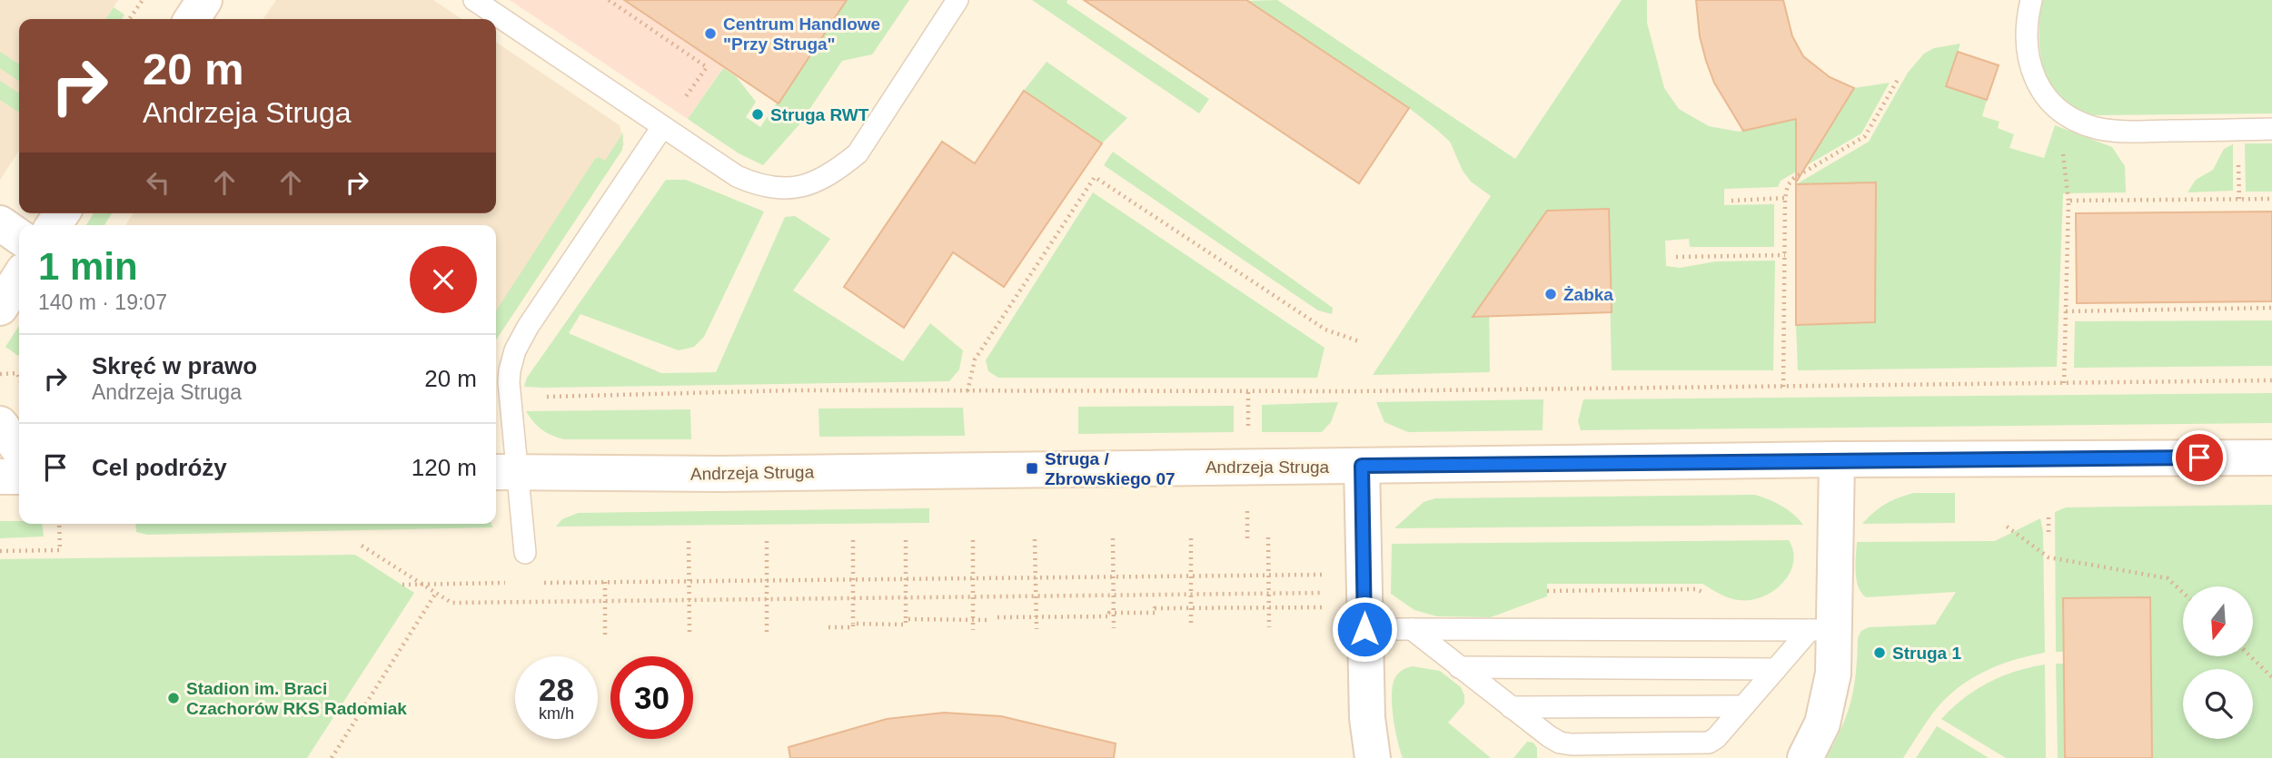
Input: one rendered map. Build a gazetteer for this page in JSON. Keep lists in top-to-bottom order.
{
  "streets": {
    "street": ["Andrzeja Struga"]
  },
  "places": {
    "other": [
      "Centrum Handlowe \"Przy Struga\"",
      "Struga RWT",
      "Żabka",
      "Struga 1",
      "Stadion im. Braci Czachorów RKS Radomiak"
    ],
    "transit": ["Struga / Zbrowskiego 07"]
  },
  "north": "bottom",
  "page": {
    "turn": ["20 m", "Andrzeja Struga"],
    "heading": ["1 min", "140 m · 19:07"],
    "list": [
      {
        "name": "Skręć w prawo",
        "note": "Andrzeja Struga",
        "value": "20 m"
      },
      {
        "name": "Cel podróży",
        "value": "120 m"
      }
    ],
    "speed": "28 km/h",
    "limit": "30"
  }
}
